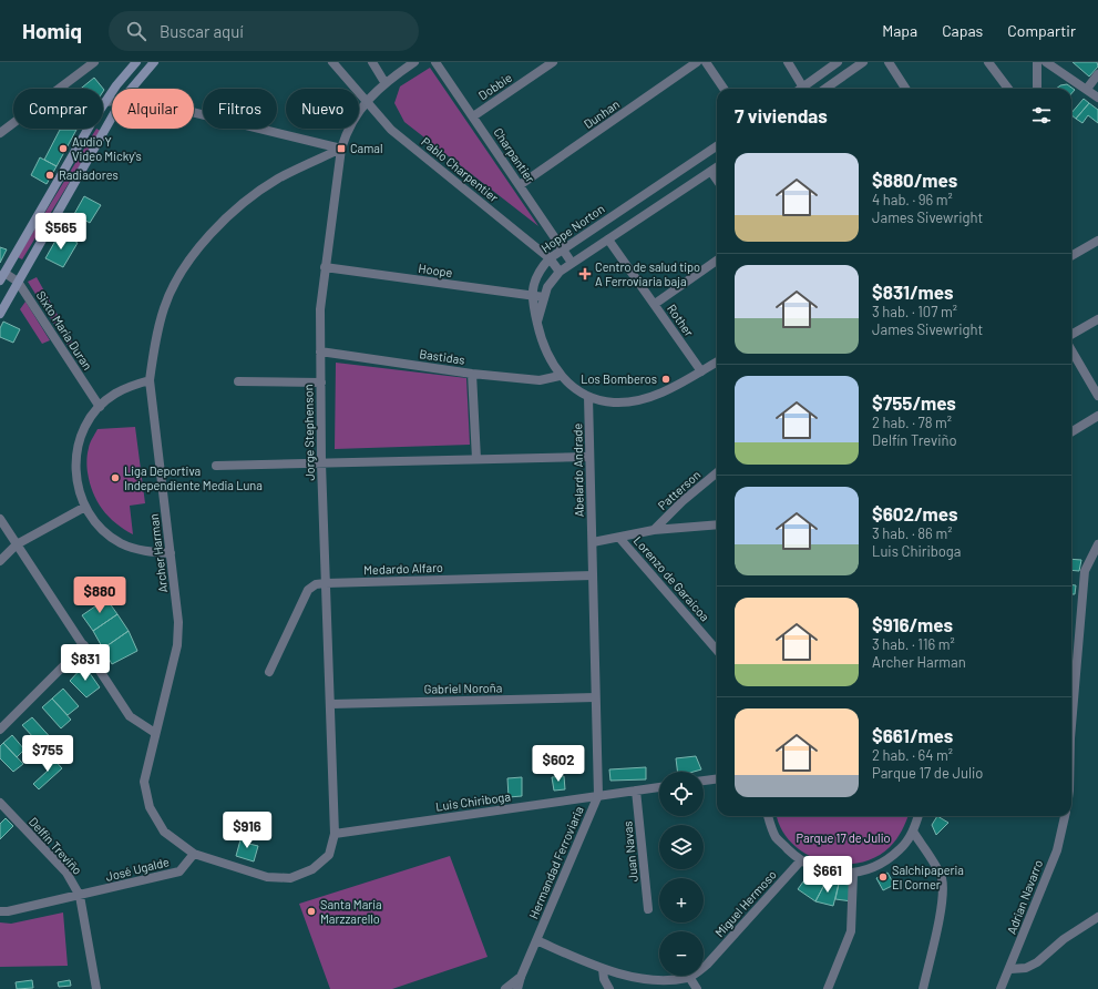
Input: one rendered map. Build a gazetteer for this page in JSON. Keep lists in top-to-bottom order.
{
  "streets": {
    "street": [
      "Dobbie",
      "Dunhan",
      "Charpantier",
      "Pablo Charpentier",
      "Hoppe Norton",
      "Hoope",
      "Rother",
      "Sixto María Duran",
      "Bastidas",
      "Jorge Stephenson",
      "Abelardo Andrade",
      "Patterson",
      "Archer Harman",
      "Medardo Alfaro",
      "Lorenzo de Garaicoa",
      "Gabriel Noroña",
      "Luis Chiriboga",
      "Delfín Treviño",
      "Juan Navas",
      "Hermandad Ferroviaria",
      "José Ugalde",
      "Adrian Navarro",
      "Miguel Hermoso"
    ]
  },
  "crossings": [
    ["Dobbie", "Charpantier"],
    ["Dunhan", "Charpantier"],
    ["Charpantier", "Hoppe Norton"],
    ["Pablo Charpentier", "Hoppe Norton"],
    ["Pablo Charpentier", "Jorge Stephenson"],
    ["Hoppe Norton", "Hoope"],
    ["Hoppe Norton", "Bastidas"],
    ["Hoppe Norton", "Abelardo Andrade"],
    ["Hoope", "Jorge Stephenson"],
    ["Bastidas", "Jorge Stephenson"],
    ["Jorge Stephenson", "Archer Harman"],
    ["Jorge Stephenson", "Medardo Alfaro"],
    ["Jorge Stephenson", "Gabriel Noroña"],
    ["Jorge Stephenson", "Luis Chiriboga"],
    ["Abelardo Andrade", "Hermandad Ferroviaria"],
    ["Archer Harman", "Luis Chiriboga"],
    ["Archer Harman", "José Ugalde"],
    ["Medardo Alfaro", "Hermandad Ferroviaria"],
    ["Gabriel Noroña", "Hermandad Ferroviaria"],
    ["Luis Chiriboga", "Juan Navas"],
    ["Luis Chiriboga", "Hermandad Ferroviaria"],
    ["Delfín Treviño", "José Ugalde"],
    ["Hermandad Ferroviaria", "Miguel Hermoso"]
  ],
  "parks": ["Parque 17 de Julio"],
  "places": {
    "other": [
      "Audio Y Video Micky's",
      "Radiadores",
      "Los Bomberos",
      "Liga Deportiva Independiente Media Luna",
      "Salchipaperia El Corner",
      "Santa Maria Marzzarello"
    ],
    "transit": ["Camal"],
    "health": ["Centro de salud tipo A Ferroviaria baja"]
  },
  "page": {
    "header": "Homiq",
    "search": "Buscar aquí",
    "nav": ["Mapa", "Capas", "Compartir"],
    "chip": [
      "Comprar",
      "Alquilar",
      "Filtros",
      "Nuevo"
    ],
    "heading": "7 viviendas",
    "list": [
      {
        "name": "$880/mes",
        "note": "4 hab. · 96 m² · James Sivewright"
      },
      {
        "name": "$831/mes",
        "note": "3 hab. · 107 m² · James Sivewright"
      },
      {
        "name": "$755/mes",
        "note": "2 hab. · 78 m² · Delfín Treviño"
      },
      {
        "name": "$602/mes",
        "note": "3 hab. · 86 m² · Luis Chiriboga"
      },
      {
        "name": "$916/mes",
        "note": "3 hab. · 116 m² · Archer Harman"
      },
      {
        "name": "$661/mes",
        "note": "2 hab. · 64 m² · Parque 17 de Julio"
      }
    ],
    "price": [
      "$565",
      "$880",
      "$831",
      "$755",
      "$602",
      "$916",
      "$661"
    ],
    "map_buttons": ["+", "−"]
  }
}
